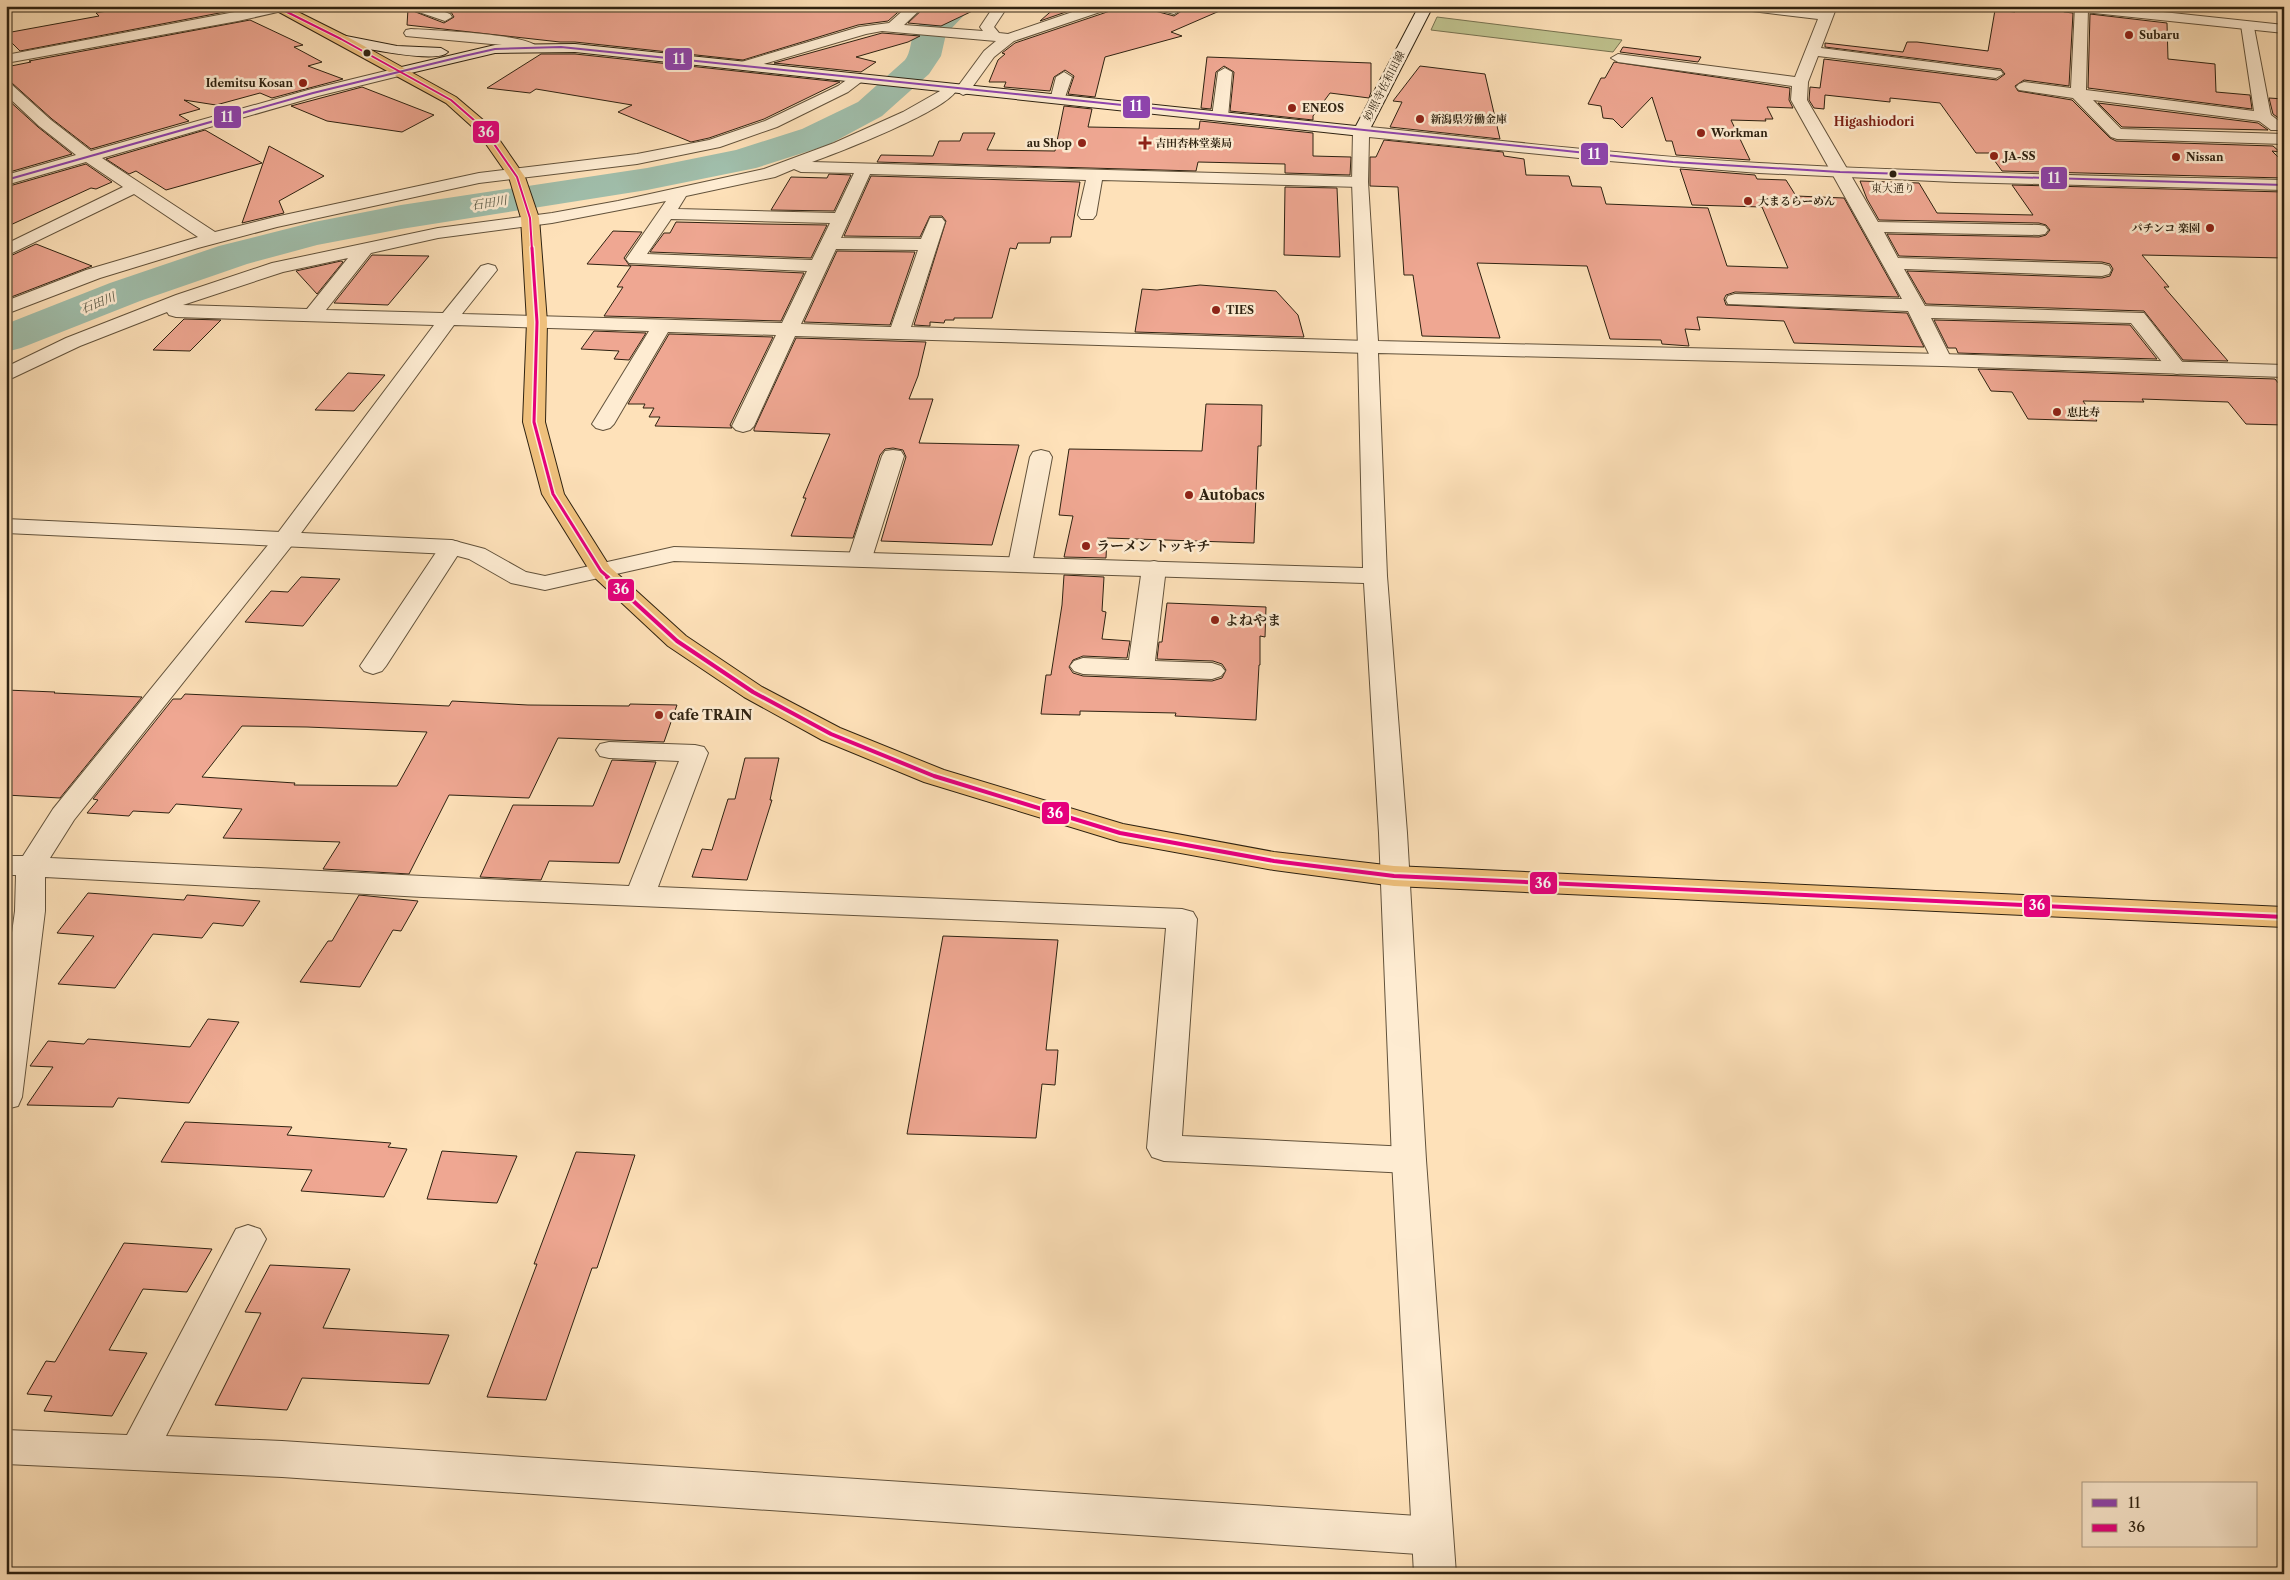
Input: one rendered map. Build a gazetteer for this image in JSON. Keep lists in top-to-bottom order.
{
  "streets": {
    "street": ["妙照寺佐和田線"]
  },
  "districts": ["Higashiodori"],
  "water": ["石田川"],
  "places": {
    "other": [
      "Subaru",
      "Idemitsu Kosan",
      "ENEOS",
      "新潟県労働金庫",
      "Workman",
      "au Shop",
      "JA-SS",
      "Nissan",
      "東大通り",
      "大まるらーめん",
      "パチンコ 楽園",
      "TIES",
      "恵比寿",
      "Autobacs",
      "ラーメン トッキチ",
      "よねやま",
      "cafe TRAIN"
    ],
    "health": ["吉田杏林堂薬局"]
  },
  "lines": ["transit line 36", "transit line 11"],
  "legend": ["11", "36"]
}
